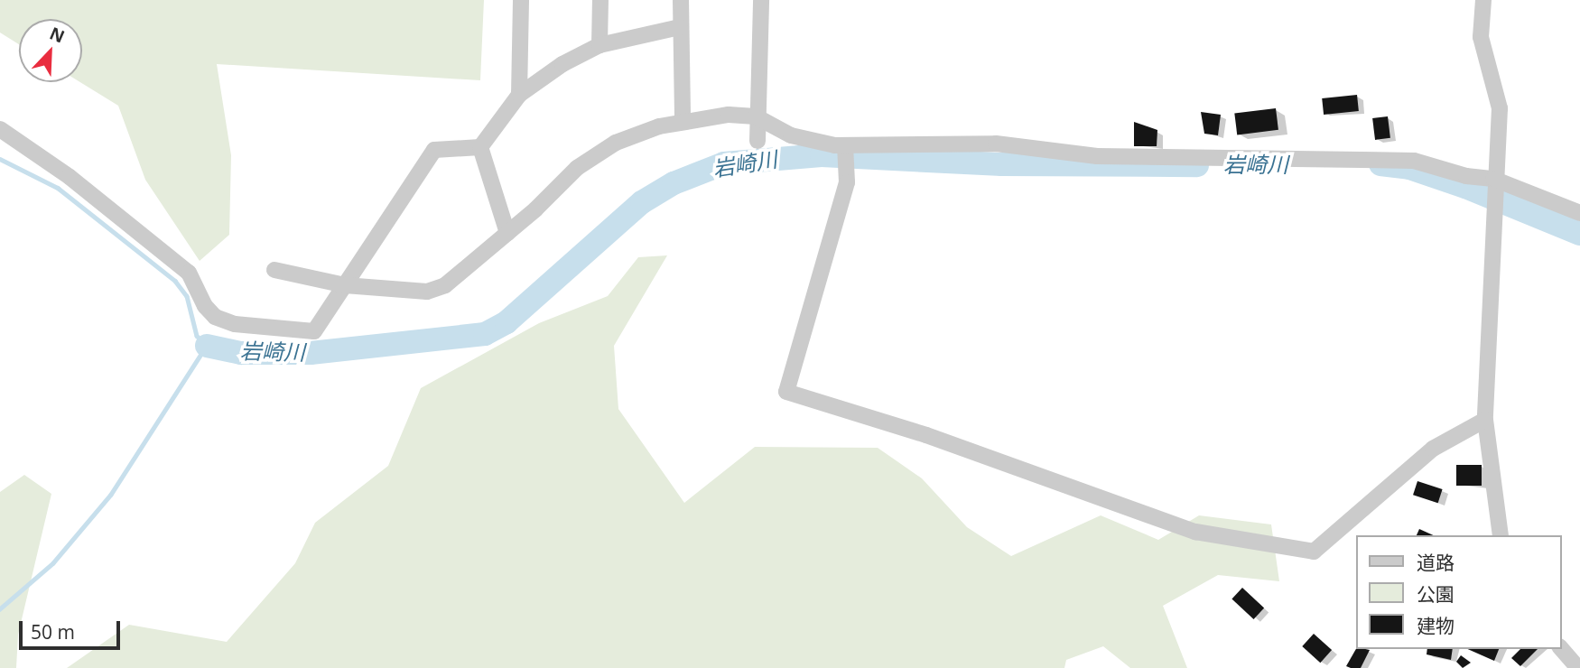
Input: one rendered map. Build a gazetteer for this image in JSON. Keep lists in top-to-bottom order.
{
  "water": ["岩崎川"],
  "legend": ["道路", "公園", "建物"],
  "scale_bar": "50 m",
  "north": "top right"
}
